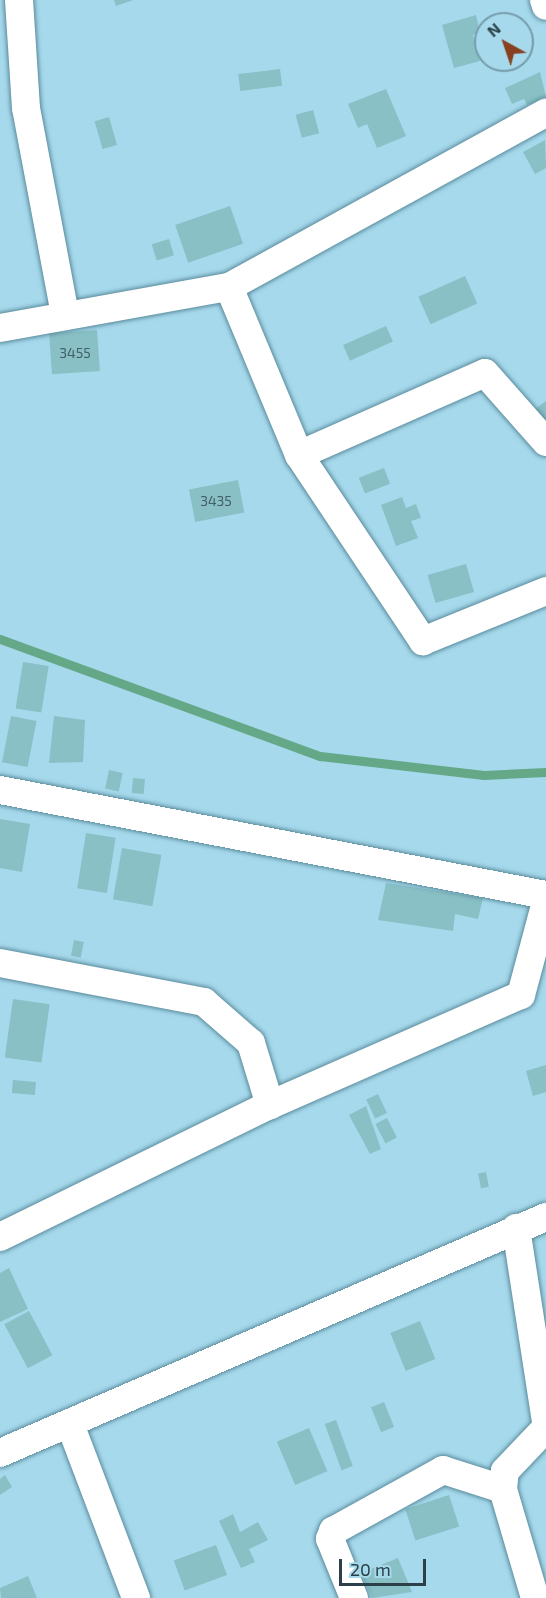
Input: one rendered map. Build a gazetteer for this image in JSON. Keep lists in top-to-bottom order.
{
  "house_numbers": ["3455", "3435"],
  "scale_bar": "20 m",
  "north": "top left"
}
